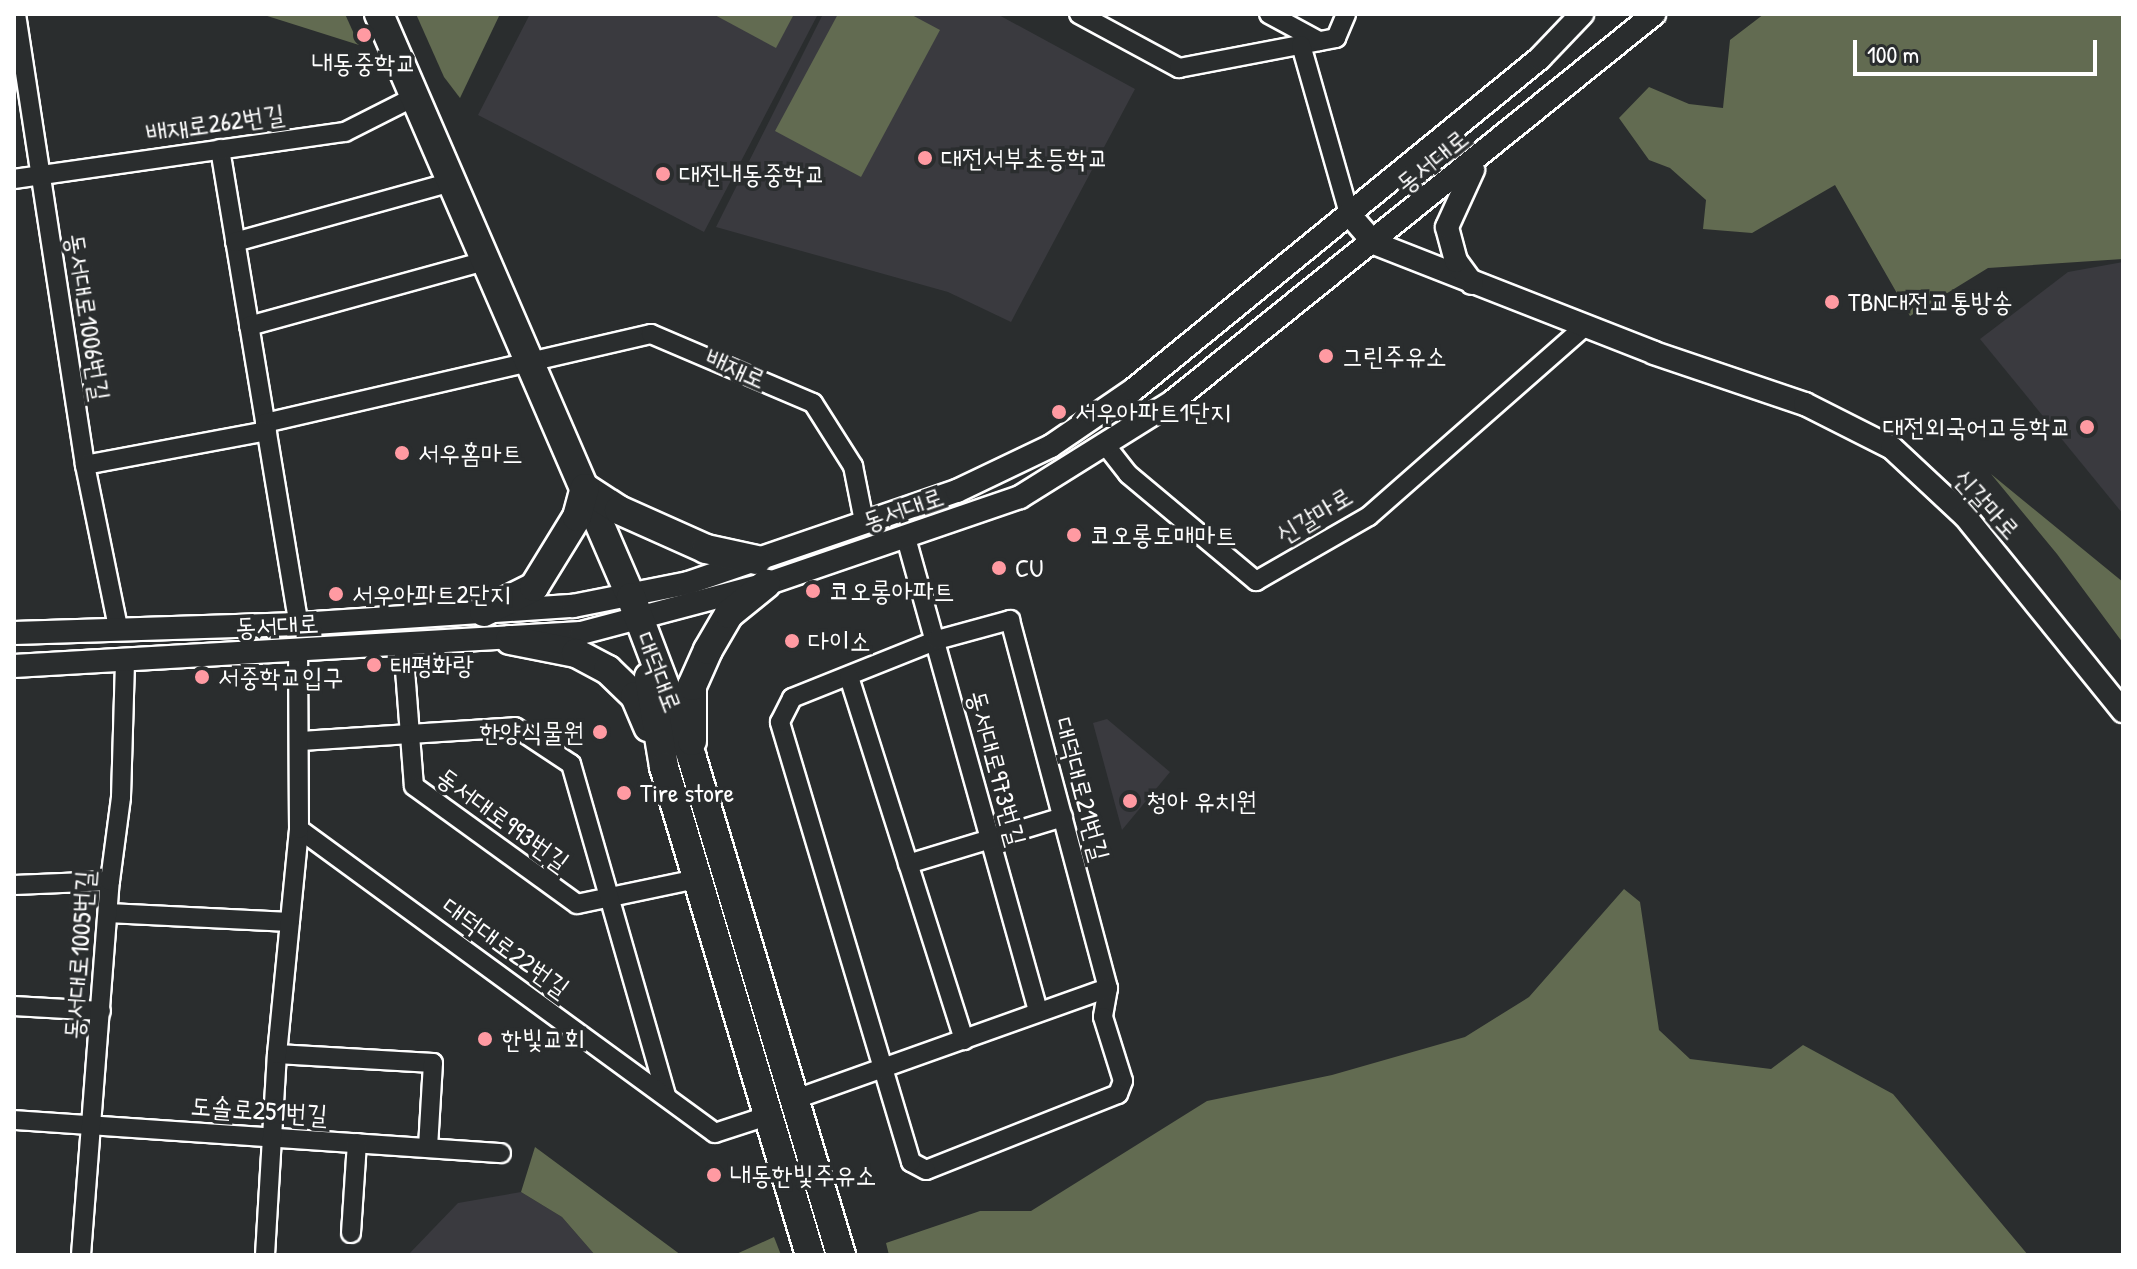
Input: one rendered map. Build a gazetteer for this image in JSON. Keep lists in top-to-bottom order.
{
  "streets": {
    "main road": ["대덕대로"],
    "street": [
      "배재로262번길",
      "동서대로",
      "동서대로1006번길",
      "배재로",
      "신갈마로",
      "동서대로973번길",
      "대덕대로21번길",
      "동서대로993번길",
      "대덕대로22번길",
      "동서대로1005번길",
      "도솔로251번길"
    ]
  },
  "crossings": [
    ["배재로262번길", "동서대로1006번길"],
    ["동서대로", "동서대로1006번길"],
    ["동서대로", "배재로"],
    ["동서대로", "신갈마로"],
    ["동서대로", "대덕대로"],
    ["동서대로", "동서대로973번길"],
    ["동서대로", "동서대로993번길"],
    ["동서대로", "동서대로1005번길"],
    ["동서대로1006번길", "배재로"],
    ["대덕대로", "동서대로993번길"],
    ["대덕대로", "대덕대로22번길"],
    ["동서대로973번길", "대덕대로21번길"],
    ["동서대로993번길", "대덕대로22번길"],
    ["동서대로1005번길", "도솔로251번길"]
  ],
  "places": [
    "내동중학교",
    "대전서부초등학교",
    "대전내동중학교",
    "TBN대전교통방송",
    "그린주유소",
    "서우아파트1단지",
    "대전외국어고등학교",
    "서우홈마트",
    "코오롱도매마트",
    "CU",
    "코오롱아파트",
    "서우아파트2단지",
    "다이소",
    "태평화랑",
    "서중학교입구",
    "한양식물원",
    "Tire store",
    "청아 유치원",
    "한빛교회",
    "내동한빛주유소"
  ],
  "scale_bar": "100 m"
}
